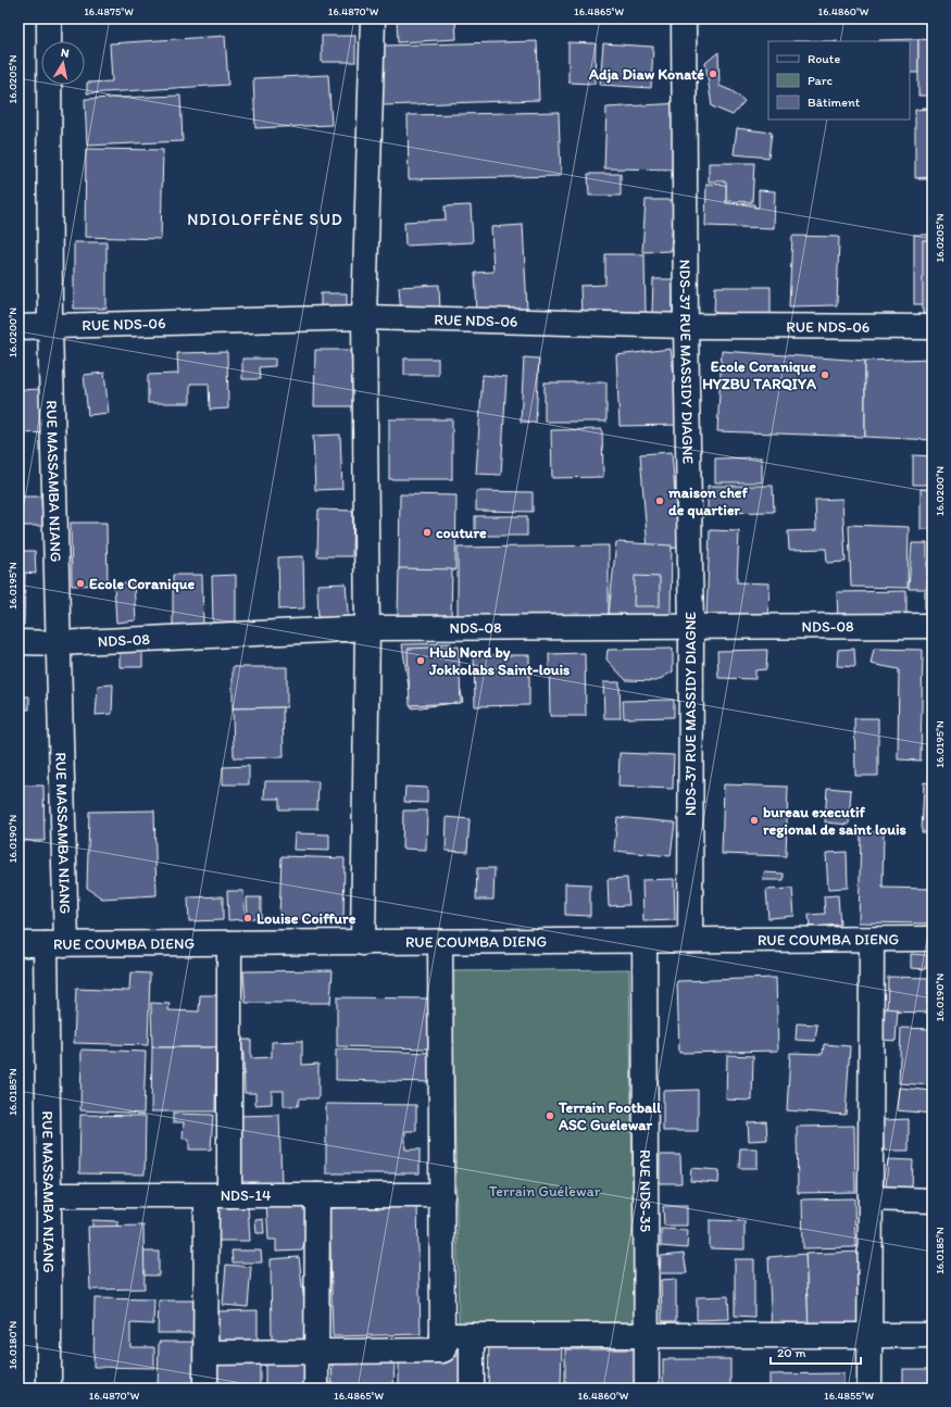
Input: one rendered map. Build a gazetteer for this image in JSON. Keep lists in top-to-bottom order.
{
  "streets": {
    "street": [
      "RUE NDS-06",
      "NDS-37 RUE MASSIDY DIAGNE",
      "RUE MASSAMBA NIANG",
      "NDS-08",
      "RUE COUMBA DIENG",
      "RUE NDS-35",
      "NDS-14"
    ]
  },
  "crossings": [
    ["RUE NDS-06", "NDS-37 RUE MASSIDY DIAGNE"],
    ["RUE NDS-06", "RUE MASSAMBA NIANG"],
    ["NDS-37 RUE MASSIDY DIAGNE", "NDS-08"],
    ["NDS-37 RUE MASSIDY DIAGNE", "RUE COUMBA DIENG"],
    ["RUE MASSAMBA NIANG", "NDS-08"],
    ["RUE MASSAMBA NIANG", "RUE COUMBA DIENG"],
    ["RUE MASSAMBA NIANG", "NDS-14"],
    ["RUE COUMBA DIENG", "RUE NDS-35"]
  ],
  "districts": ["NDIOLOFFÈNE SUD"],
  "parks": ["Terrain Guélewar"],
  "places": [
    "Adja Diaw Konaté",
    "Ecole Coranique HYZBU TARQIYA",
    "maison chef de quartier",
    "couture",
    "Ecole Coranique",
    "Hub Nord by Jokkolabs Saint-louis",
    "bureau executif regional de saint louis",
    "Louise Coiffure",
    "Terrain Football ASC Guėlewar"
  ],
  "legend": ["Route", "Parc", "Bâtiment"],
  "scale_bar": "20 m",
  "north": "top",
  "coordinates": [
    "16.4875°W",
    "16.4870°W",
    "16.4865°W",
    "16.4860°W",
    "16.0205°N",
    "16.0200°N",
    "16.0195°N",
    "16.0190°N",
    "16.0185°N",
    "16.0180°N",
    "16.4855°W"
  ]
}
